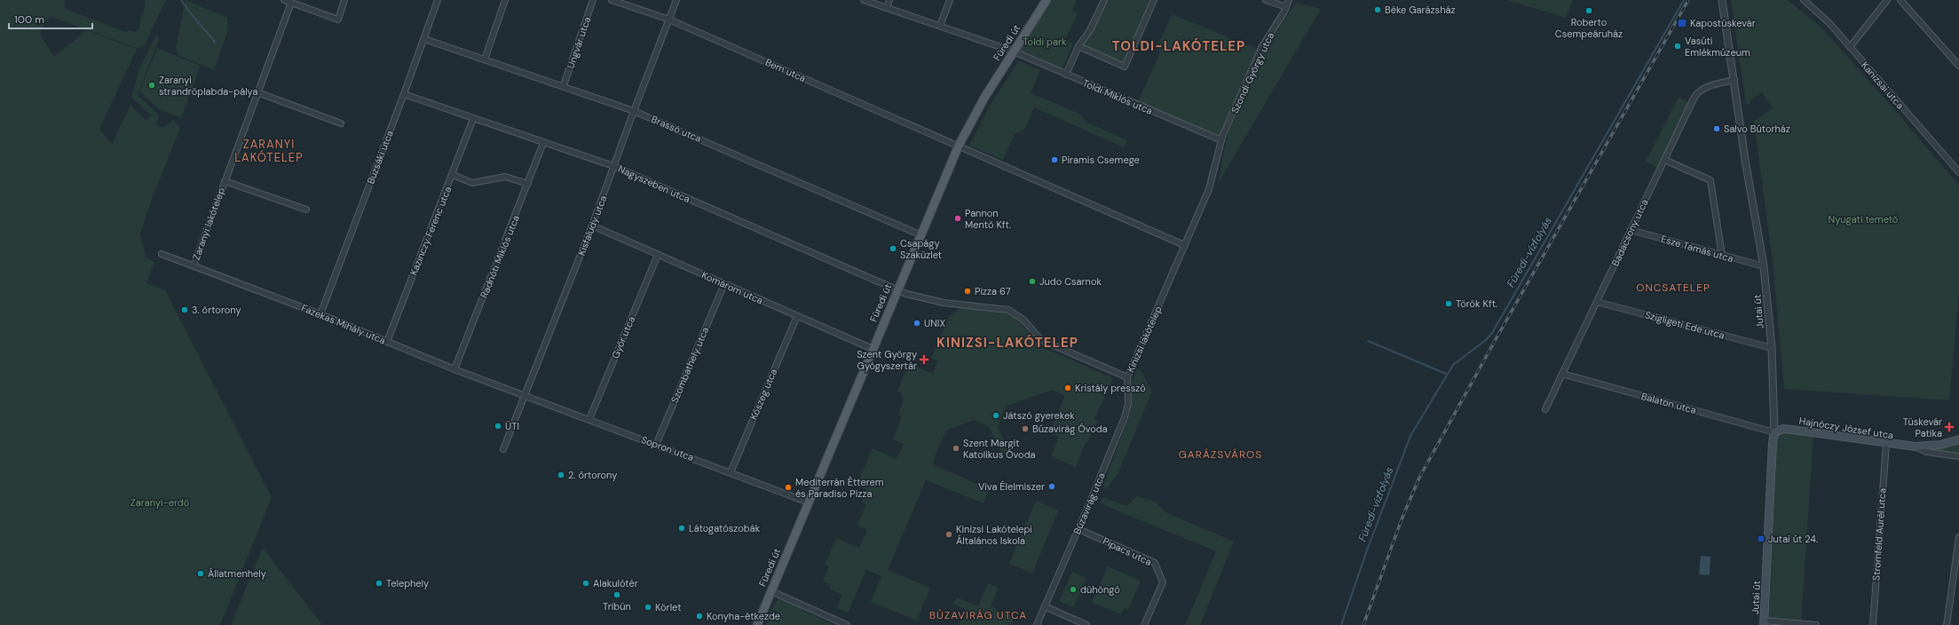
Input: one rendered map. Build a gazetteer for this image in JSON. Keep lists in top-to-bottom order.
{
  "streets": {
    "main road": ["Füredi út", "Jutai út", "Hajnóczy József utca"],
    "street": [
      "Ungvár utca",
      "Bem utca",
      "Szondi György utca",
      "Kanizsai utca",
      "Toldi Miklós utca",
      "Brassó utca",
      "Buzsáki utca",
      "Nagyszeben utca",
      "Zaranyi lakótelep",
      "Kisfaludy utca",
      "Kazinczy Ferenc utca",
      "Badacsony utca",
      "Esze Tamás utca",
      "Radnóti Miklós utca",
      "Komárom utca",
      "Fazekas Mihály utca",
      "Szigligeti Ede utca",
      "Győr utca",
      "Kinizsi lakótelep",
      "Szombathely utca",
      "Kőszeg utca",
      "Balaton utca",
      "Sopron utca",
      "Búzavirág utca",
      "Stromfeld Aurél utca",
      "Pipacs utca"
    ]
  },
  "crossings": [
    ["Ungvár utca", "Brassó utca"],
    ["Füredi út", "Bem utca"],
    ["Füredi út", "Toldi Miklós utca"],
    ["Füredi út", "Brassó utca"],
    ["Füredi út", "Nagyszeben utca"],
    ["Füredi út", "Komárom utca"],
    ["Füredi út", "Kinizsi lakótelep"],
    ["Füredi út", "Sopron utca"],
    ["Bem utca", "Kisfaludy utca"],
    ["Szondi György utca", "Toldi Miklós utca"],
    ["Szondi György utca", "Kinizsi lakótelep"],
    ["Toldi Miklós utca", "Kinizsi lakótelep"],
    ["Brassó utca", "Buzsáki utca"],
    ["Brassó utca", "Kisfaludy utca"],
    ["Buzsáki utca", "Nagyszeben utca"],
    ["Buzsáki utca", "Fazekas Mihály utca"],
    ["Nagyszeben utca", "Kisfaludy utca"],
    ["Nagyszeben utca", "Kazinczy Ferenc utca"],
    ["Nagyszeben utca", "Radnóti Miklós utca"],
    ["Nagyszeben utca", "Kinizsi lakótelep"],
    ["Zaranyi lakótelep", "Fazekas Mihály utca"],
    ["Kisfaludy utca", "Komárom utca"],
    ["Kisfaludy utca", "Fazekas Mihály utca"],
    ["Kisfaludy utca", "Sopron utca"],
    ["Kazinczy Ferenc utca", "Fazekas Mihály utca"],
    ["Badacsony utca", "Esze Tamás utca"],
    ["Badacsony utca", "Jutai út"],
    ["Badacsony utca", "Szigligeti Ede utca"],
    ["Badacsony utca", "Balaton utca"],
    ["Esze Tamás utca", "Jutai út"],
    ["Radnóti Miklós utca", "Fazekas Mihály utca"],
    ["Komárom utca", "Győr utca"],
    ["Komárom utca", "Szombathely utca"],
    ["Komárom utca", "Kőszeg utca"],
    ["Jutai út", "Szigligeti Ede utca"],
    ["Jutai út", "Balaton utca"],
    ["Jutai út", "Hajnóczy József utca"],
    ["Fazekas Mihály utca", "Sopron utca"],
    ["Győr utca", "Sopron utca"],
    ["Kinizsi lakótelep", "Búzavirág utca"],
    ["Szombathely utca", "Sopron utca"],
    ["Kőszeg utca", "Sopron utca"],
    ["Balaton utca", "Hajnóczy József utca"],
    ["Hajnóczy József utca", "Stromfeld Aurél utca"],
    ["Búzavirág utca", "Pipacs utca"]
  ],
  "districts": [
    "TOLDI-LAKÓTELEP",
    "ZARANYI LAKÓTELEP",
    "ONCSATELEP",
    "KINIZSI-LAKÓTELEP",
    "GARÁZSVÁROS",
    "BÚZAVIRÁG UTCA"
  ],
  "water": ["Füredi-vízfolyás"],
  "parks": ["Toldi park", "Nyugati temető", "Zaranyi-erdő"],
  "places": {
    "other": [
      "Béke Garázsház",
      "Roberto Csempeáruház",
      "Vasúti Emlékmúzeum",
      "Zaranyi strandröplabda-pálya",
      "Salvo Bútorház",
      "Piramis Csemege",
      "Pannon Mentő Kft.",
      "Csapágy Szaküzlet",
      "Judo Csarnok",
      "Pizza 67",
      "Török Kft.",
      "3. őrtorony",
      "UNIX",
      "Kristály presszó",
      "Játszó gyerekek",
      "ÜTI",
      "Búzavirág Óvoda",
      "Szent Margit Katolikus Óvoda",
      "2. őrtorony",
      "Viva Élelmiszer",
      "Mediterrán Étterem és Paradiso Pizza",
      "Látogatószobák",
      "Kinizsi Lakótelepi Általános Iskola",
      "Állatmenhely",
      "Telephely",
      "Alakulótér",
      "dühöngő",
      "Tribün",
      "Körlet",
      "Konyha-étkezde"
    ],
    "transit": ["Kapostüskevár", "Jutai út 24."],
    "health": ["Szent György Gyógyszertár", "Tüskevár Patika"]
  },
  "scale_bar": "100 m"
}
